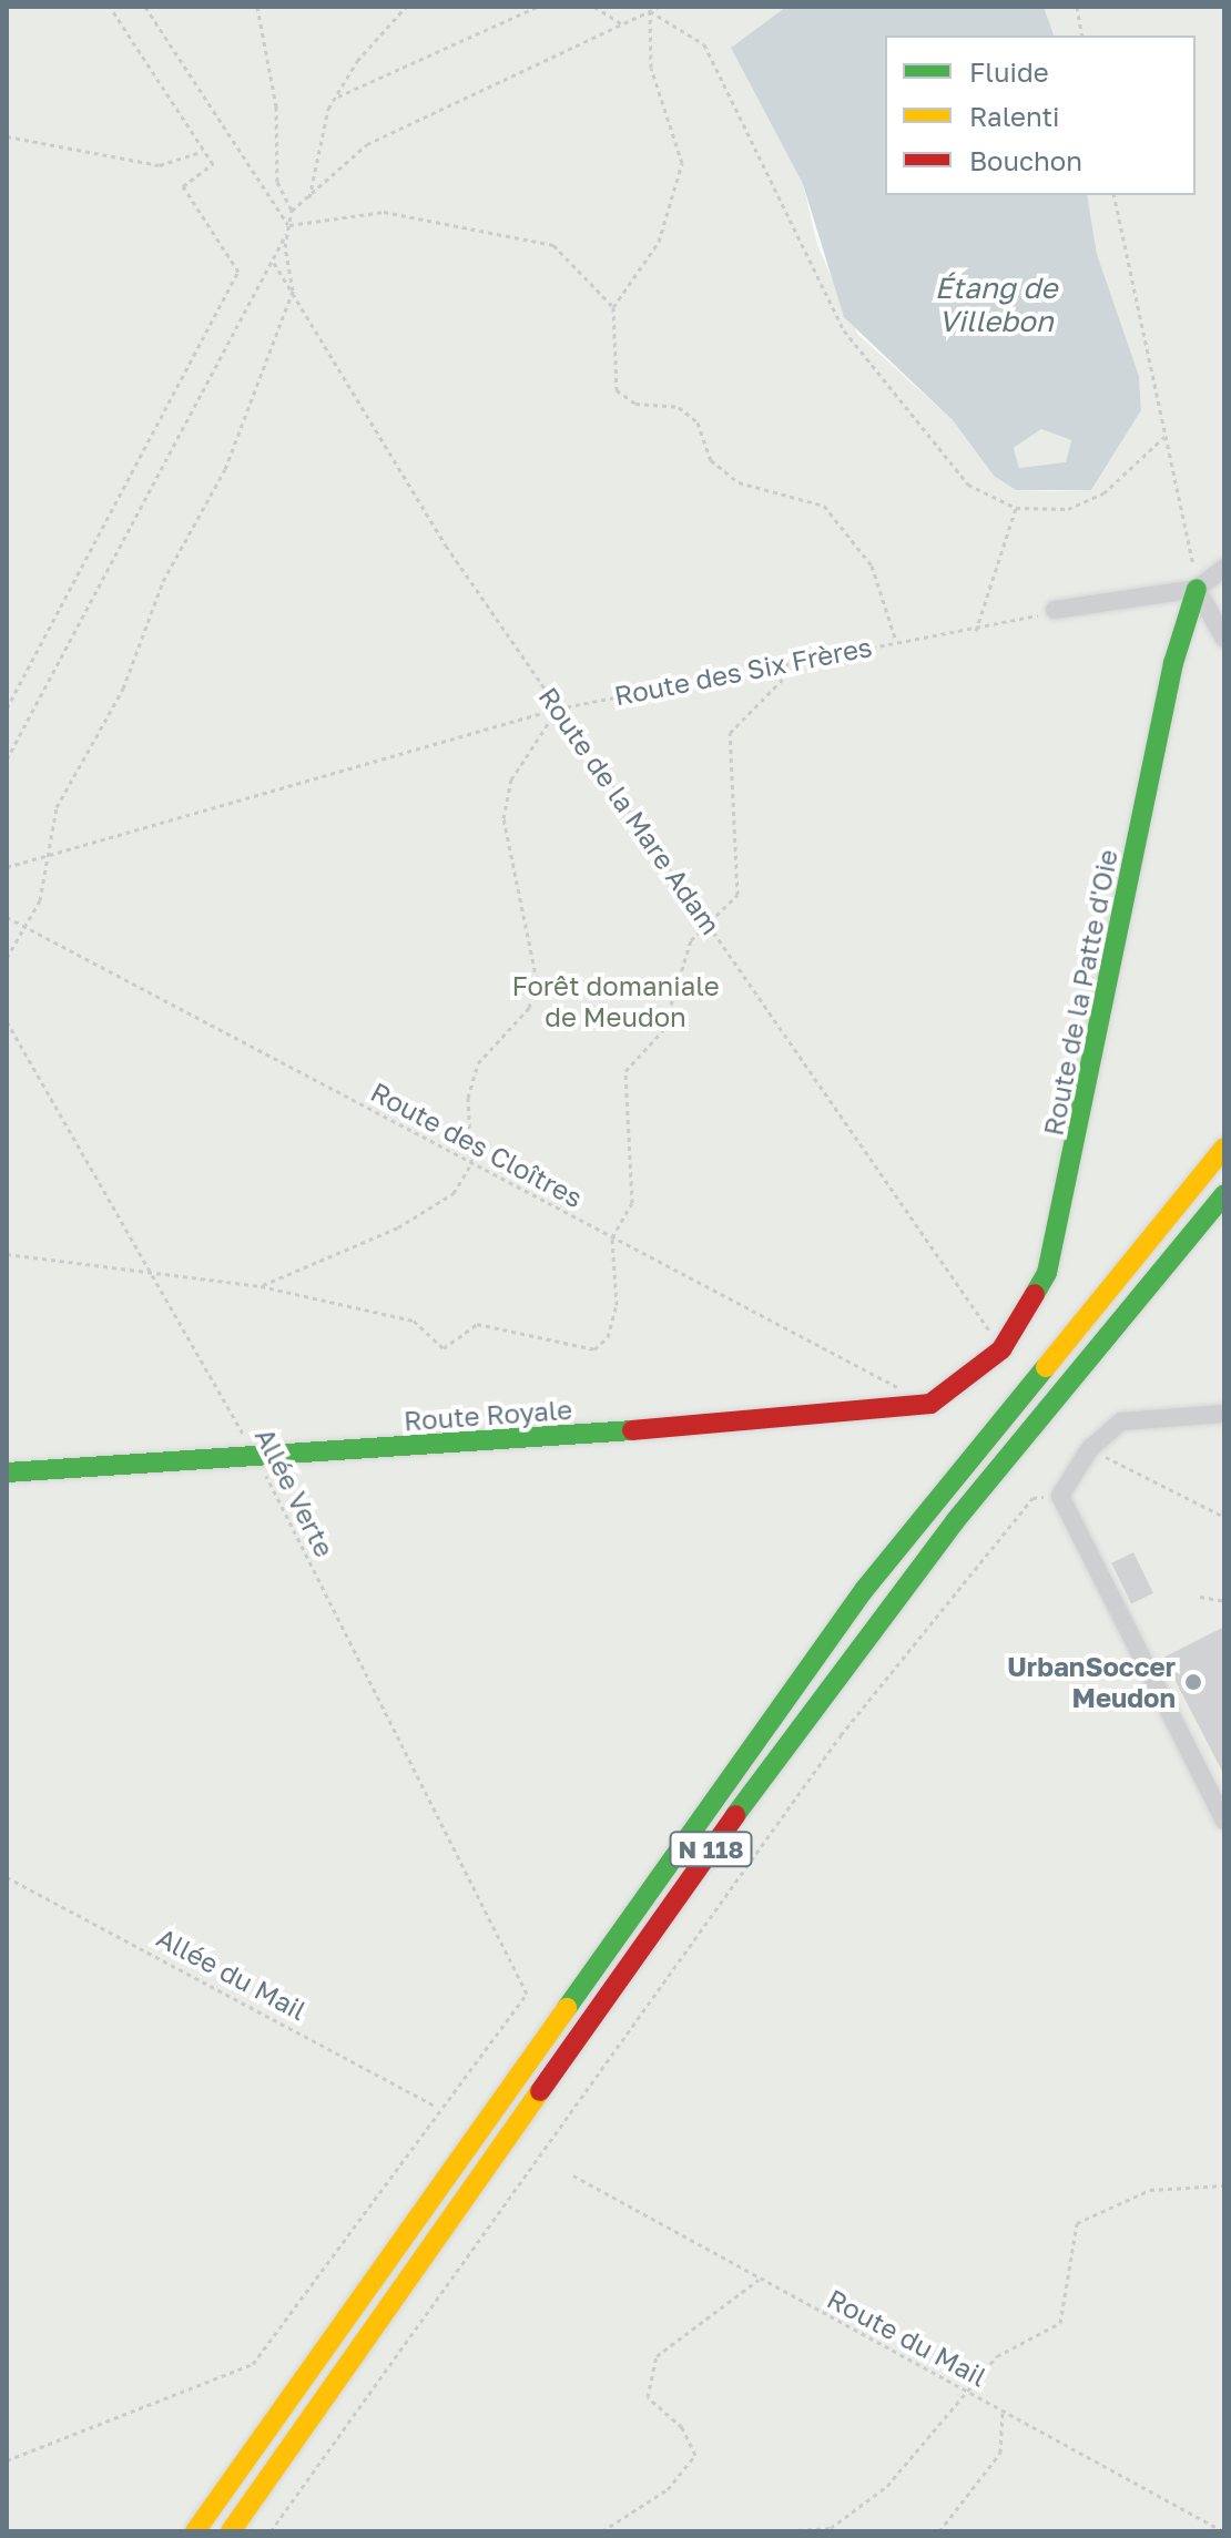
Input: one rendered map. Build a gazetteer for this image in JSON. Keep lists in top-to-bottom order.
{
  "streets": {
    "main road": ["Route de la Patte d'Oie", "Route Royale", "N 118"],
    "path": [
      "Route des Six Frères",
      "Route de la Mare Adam",
      "Route des Cloîtres",
      "Allée Verte",
      "Allée du Mail",
      "Route du Mail"
    ]
  },
  "crossings": [
    ["Route des Six Frères", "Route de la Mare Adam"],
    ["Route de la Mare Adam", "Route de la Patte d'Oie"],
    ["Route de la Patte d'Oie", "Route Royale"],
    ["Route des Cloîtres", "Route Royale"],
    ["Route Royale", "Allée Verte"],
    ["Allée Verte", "Allée du Mail"]
  ],
  "water": ["Étang de Villebon"],
  "parks": ["Forêt domaniale de Meudon"],
  "places": ["UrbanSoccer Meudon"],
  "legend": ["Fluide", "Ralenti", "Bouchon"]
}
